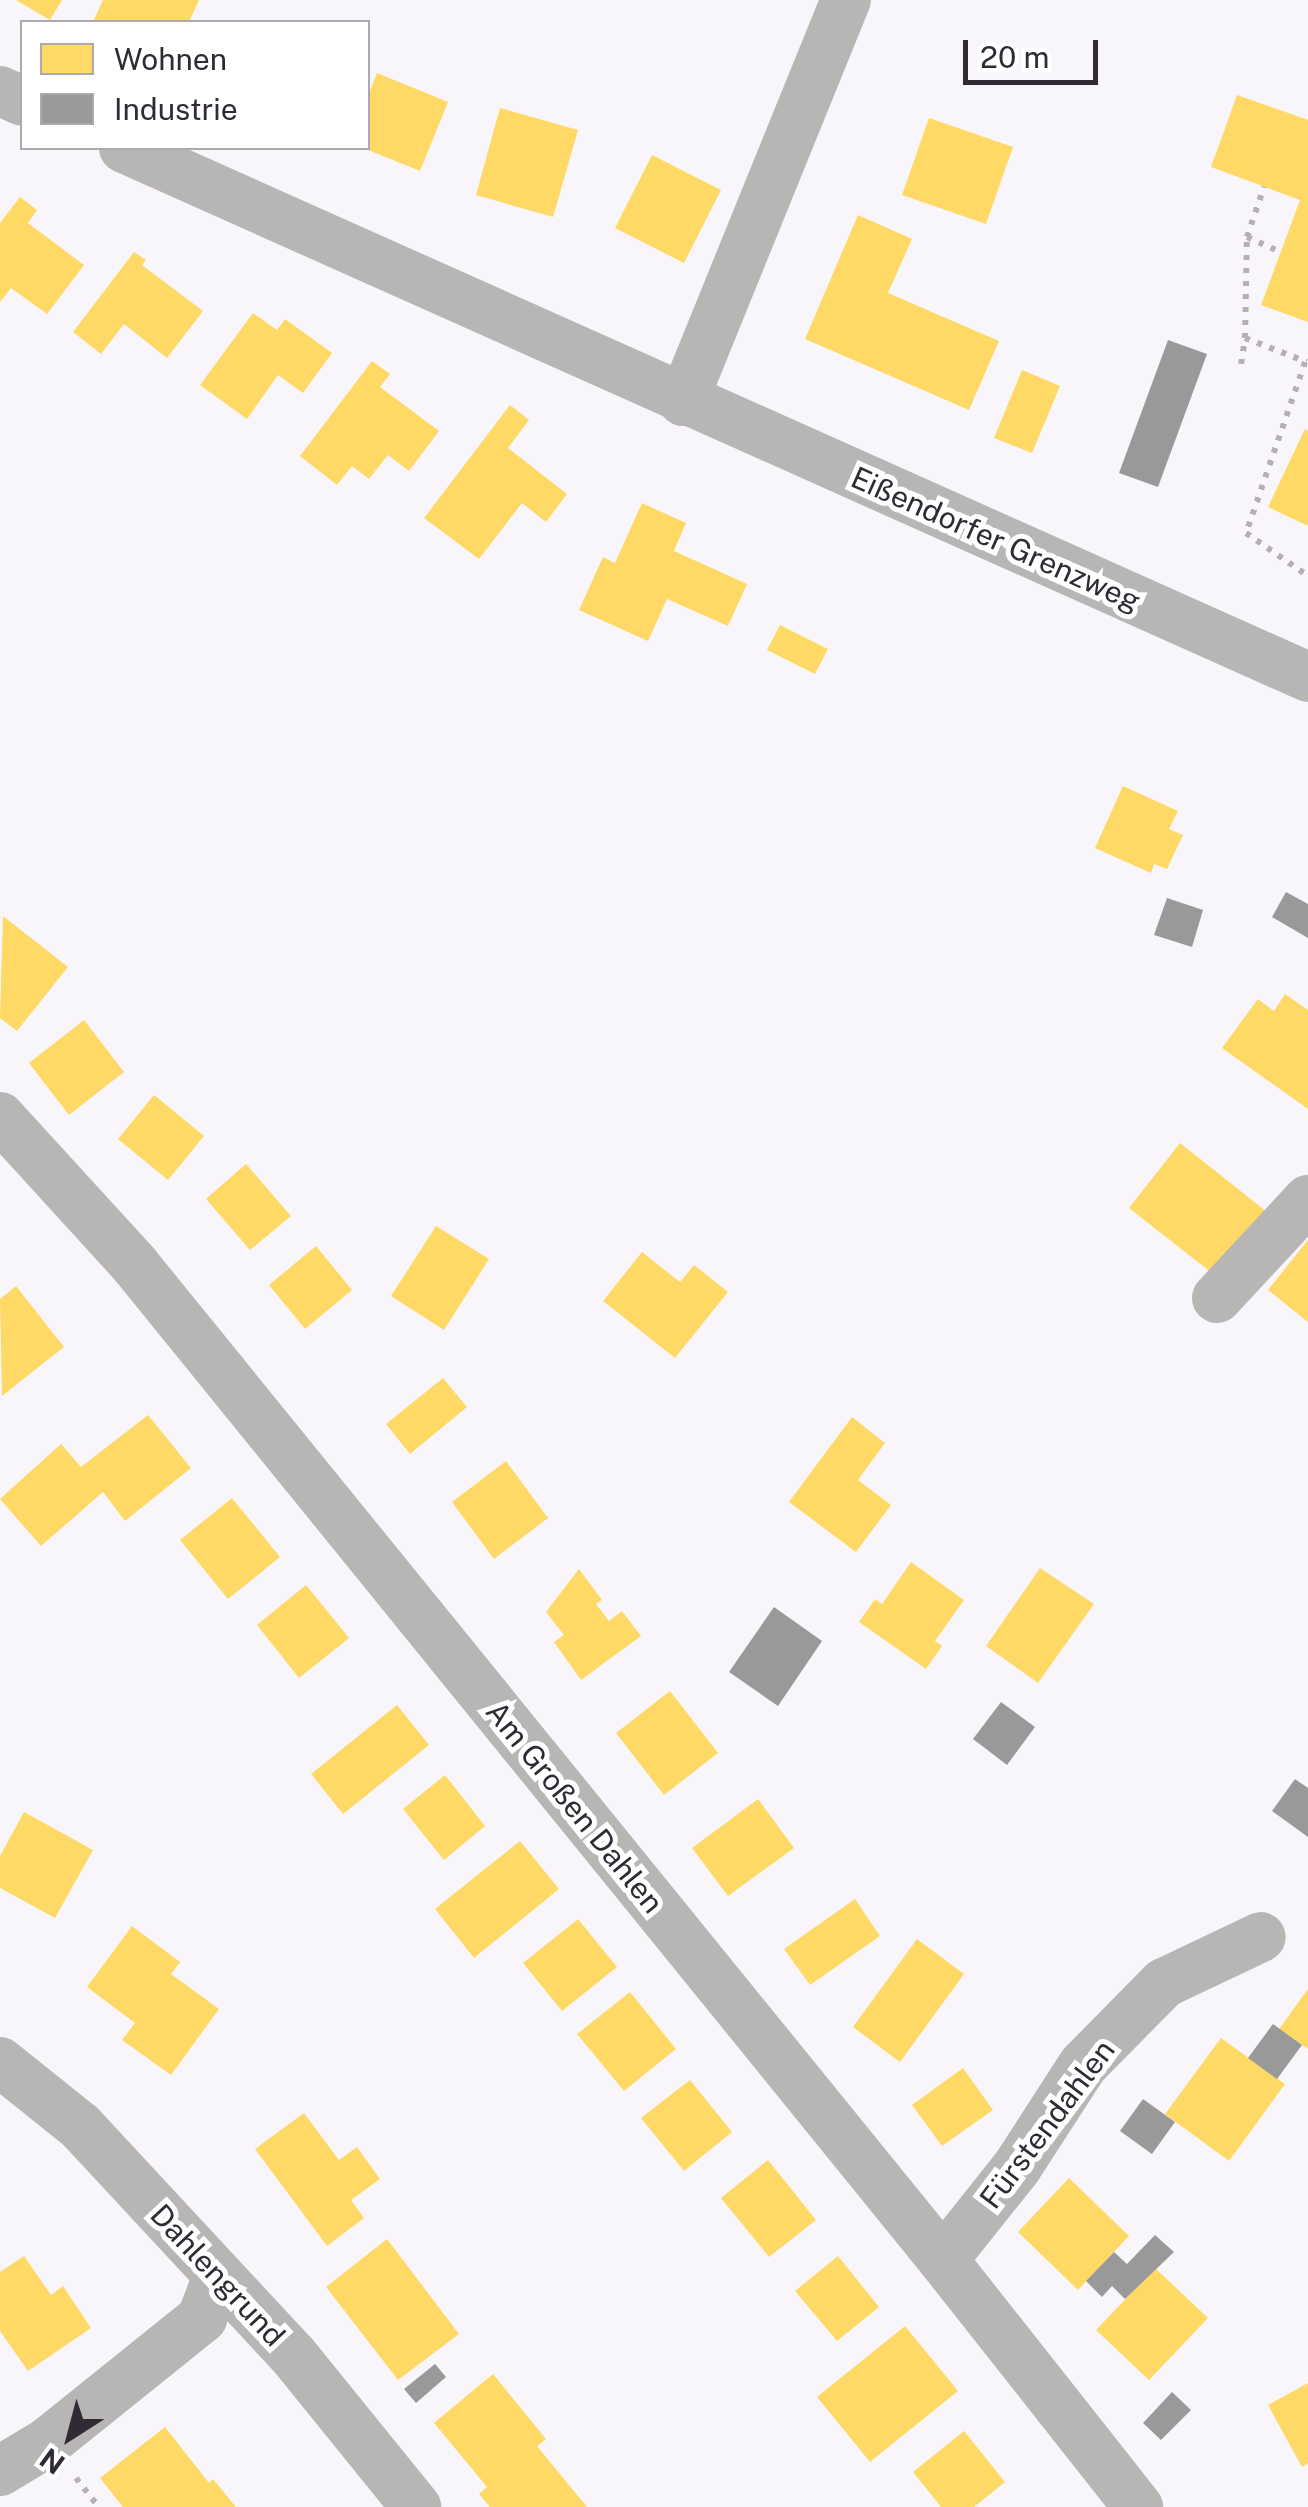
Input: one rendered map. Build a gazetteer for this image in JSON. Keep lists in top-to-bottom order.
{
  "streets": {
    "street": [
      "Eißendorfer Grenzweg",
      "Am Großen Dahlen",
      "Fürstendahlen",
      "Dahlengrund"
    ]
  },
  "crossings": [
    ["Am Großen Dahlen", "Fürstendahlen"]
  ],
  "legend": ["Wohnen", "Industrie"],
  "scale_bar": "20 m",
  "north": "bottom left"
}
